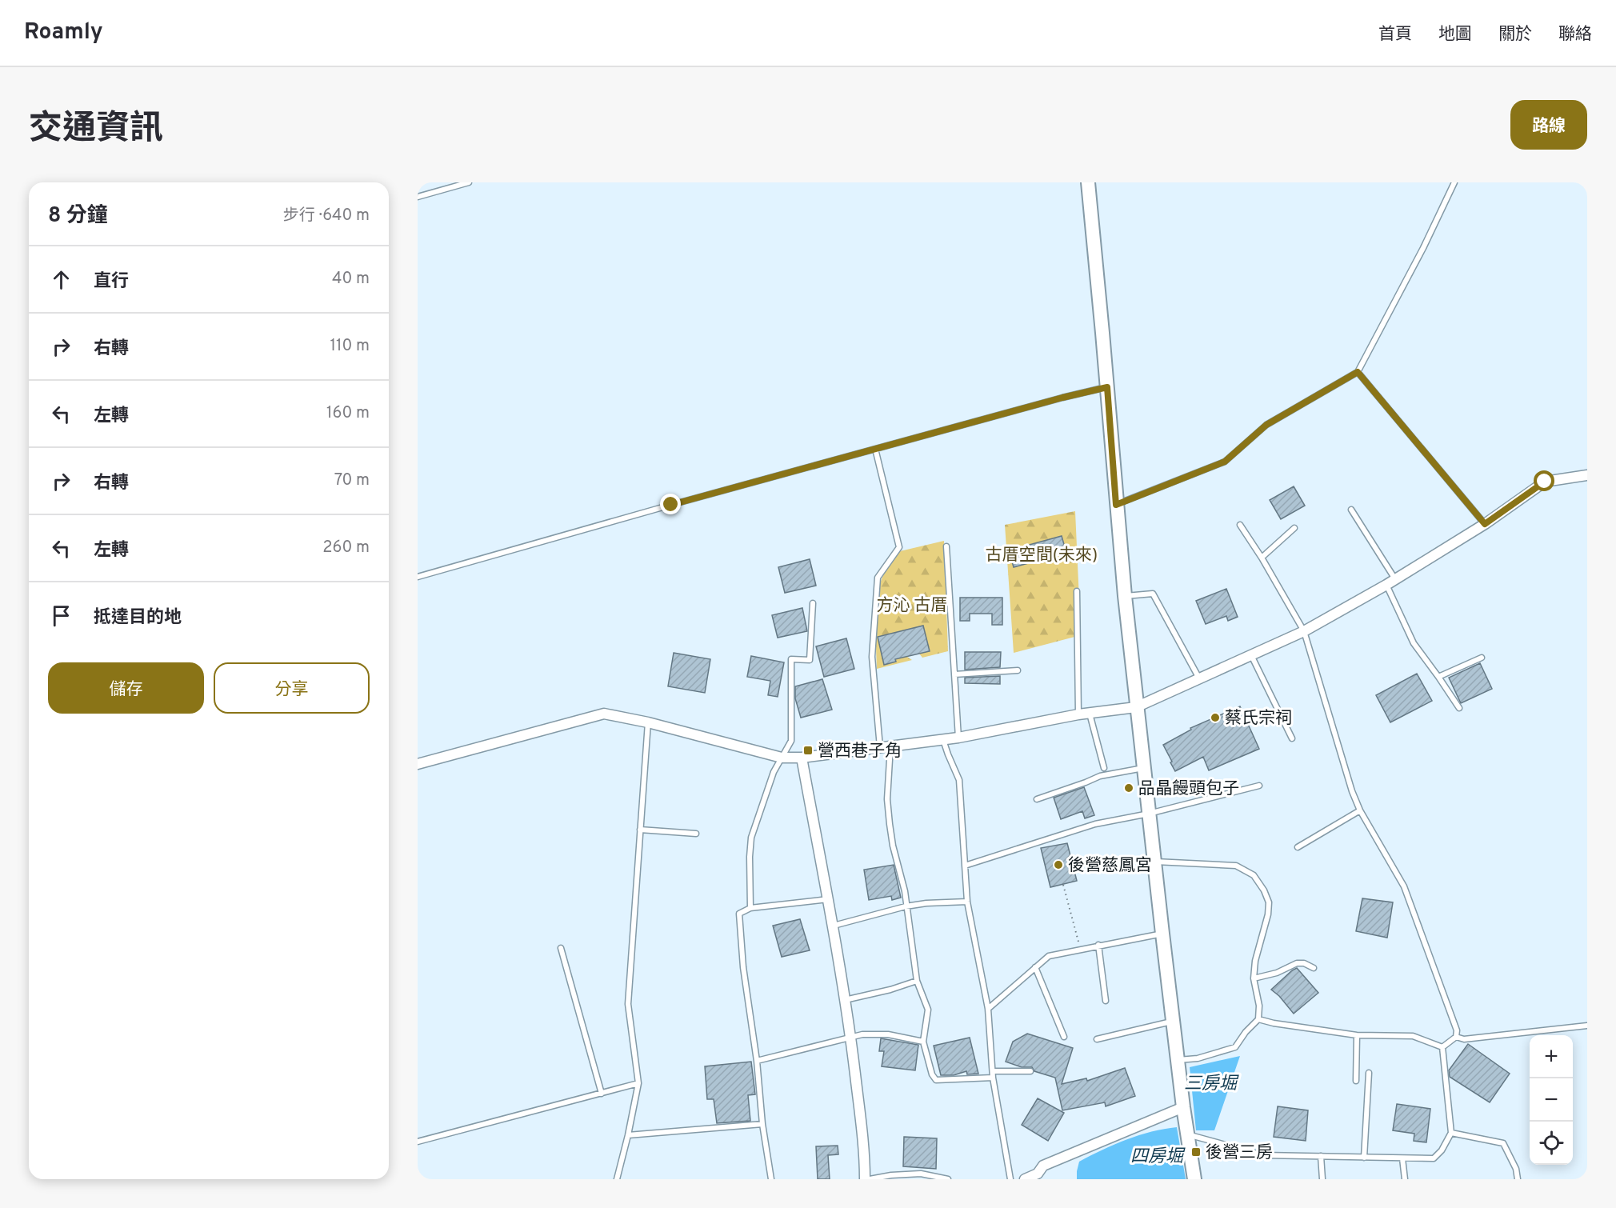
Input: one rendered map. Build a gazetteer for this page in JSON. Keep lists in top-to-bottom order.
{
  "water": ["三房堀", "四房堀"],
  "parks": ["古厝空間(未來)", "方沁 古厝"],
  "places": {
    "other": ["蔡氏宗祠", "品晶饅頭包子", "後營慈鳳宮"],
    "transit": ["營西巷子角", "後營三房"]
  },
  "page": {
    "header": "Roamly",
    "nav": [
      "首頁",
      "地圖",
      "關於",
      "聯絡"
    ],
    "title": "交通資訊",
    "buttons": [
      "路線",
      ["儲存", "分享"]
    ],
    "heading": ["8 分鐘", "步行 · 640 m"],
    "list": [
      ["直行", "40 m"],
      ["右轉", "110 m"],
      ["左轉", "160 m"],
      ["右轉", "70 m"],
      ["左轉", "260 m"],
      "抵達目的地"
    ],
    "map_buttons": ["+", "−"]
  }
}
